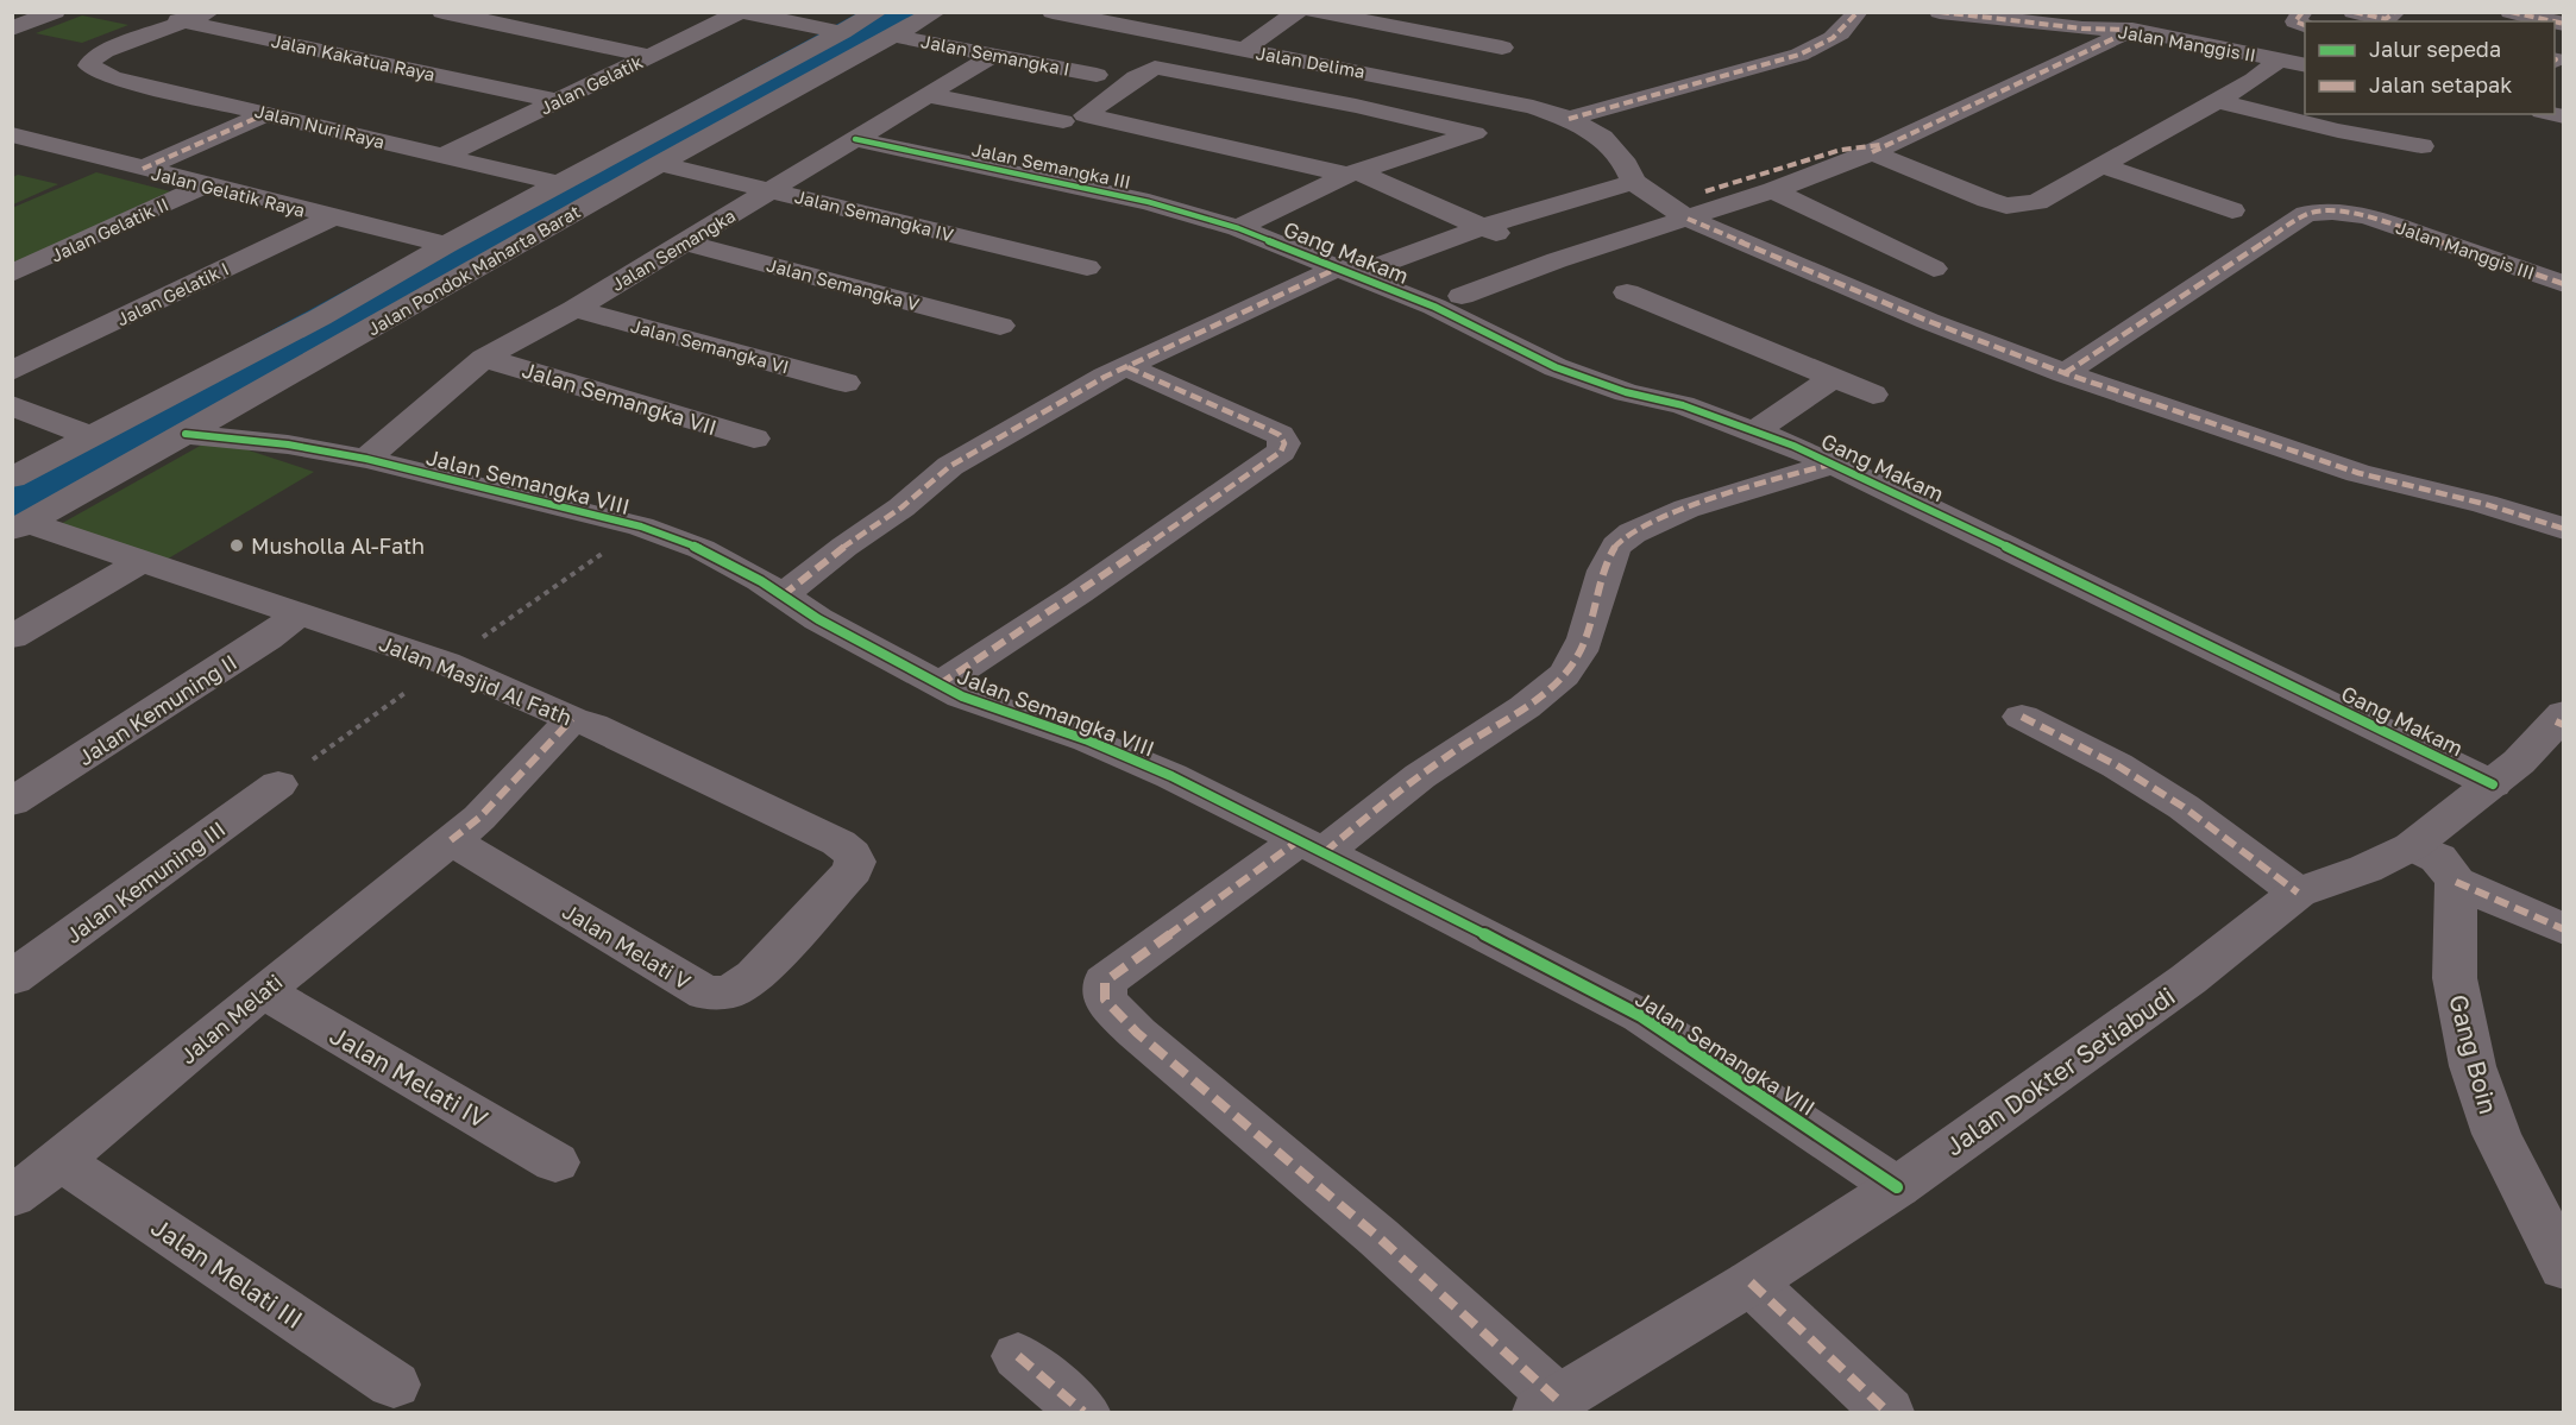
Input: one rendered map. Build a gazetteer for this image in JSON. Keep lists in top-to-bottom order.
{
  "streets": {
    "street": [
      "Jalan Manggis II",
      "Jalan Semangka I",
      "Jalan Kakatua Raya",
      "Jalan Delima",
      "Jalan Gelatik",
      "Jalan Nuri Raya",
      "Jalan Semangka III",
      "Jalan Gelatik Raya",
      "Jalan Semangka IV",
      "Jalan Gelatik II",
      "Jalan Semangka",
      "Jalan Manggis III",
      "Gang Makam",
      "Jalan Pondok Maharta Barat",
      "Jalan Semangka V",
      "Jalan Gelatik I",
      "Jalan Semangka VI",
      "Jalan Semangka VII",
      "Jalan Semangka VIII",
      "Jalan Masjid Al Fath",
      "Jalan Kemuning II",
      "Jalan Kemuning III",
      "Jalan Melati V",
      "Jalan Melati",
      "Gang Boin",
      "Jalan Dokter Setiabudi",
      "Jalan Melati IV",
      "Jalan Melati III"
    ]
  },
  "crossings": [
    ["Jalan Semangka I", "Jalan Semangka"],
    ["Jalan Semangka I", "Jalan Pondok Maharta Barat"],
    ["Jalan Kakatua Raya", "Jalan Gelatik"],
    ["Jalan Kakatua Raya", "Jalan Nuri Raya"],
    ["Jalan Gelatik", "Jalan Nuri Raya"],
    ["Jalan Nuri Raya", "Jalan Pondok Maharta Barat"],
    ["Jalan Semangka III", "Jalan Semangka"],
    ["Jalan Semangka III", "Gang Makam"],
    ["Jalan Gelatik Raya", "Jalan Gelatik II"],
    ["Jalan Gelatik Raya", "Jalan Pondok Maharta Barat"],
    ["Jalan Gelatik Raya", "Jalan Gelatik I"],
    ["Jalan Semangka IV", "Jalan Semangka"],
    ["Jalan Semangka IV", "Jalan Pondok Maharta Barat"],
    ["Jalan Semangka", "Jalan Semangka V"],
    ["Jalan Semangka", "Jalan Semangka VI"],
    ["Jalan Semangka", "Jalan Semangka VII"],
    ["Jalan Semangka", "Jalan Semangka VIII"],
    ["Gang Makam", "Jalan Dokter Setiabudi"],
    ["Jalan Pondok Maharta Barat", "Jalan Semangka VIII"],
    ["Jalan Pondok Maharta Barat", "Jalan Masjid Al Fath"],
    ["Jalan Semangka VIII", "Jalan Dokter Setiabudi"],
    ["Jalan Masjid Al Fath", "Jalan Kemuning II"],
    ["Jalan Masjid Al Fath", "Jalan Melati V"],
    ["Jalan Masjid Al Fath", "Jalan Melati"],
    ["Jalan Melati V", "Jalan Melati"],
    ["Jalan Melati", "Jalan Melati IV"],
    ["Jalan Melati", "Jalan Melati III"]
  ],
  "places": ["Musholla Al-Fath"],
  "legend": ["Jalur sepeda", "Jalan setapak"]
}
